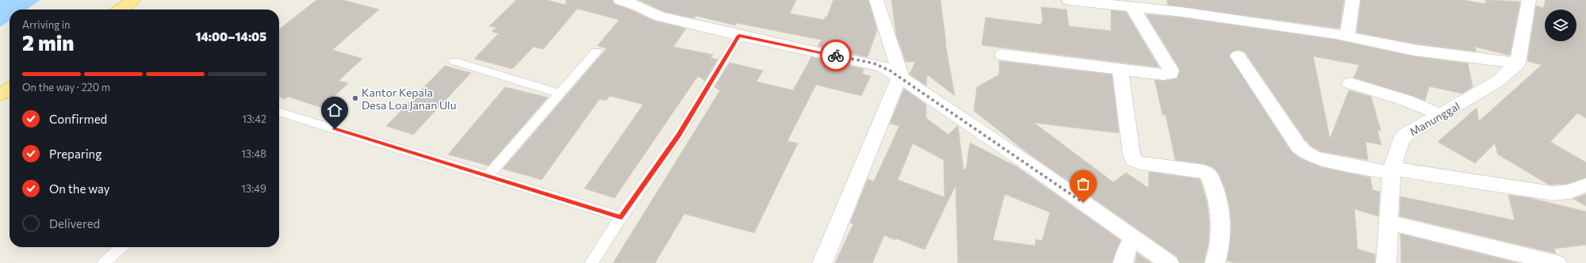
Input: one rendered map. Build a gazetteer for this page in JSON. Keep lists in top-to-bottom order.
{
  "streets": {
    "street": ["Manunggal"]
  },
  "places": ["Kantor Kepala Desa Loa Janan Ulu"],
  "page": {
    "heading": ["2 min", "Arriving in", "14:00–14:05"],
    "bar": "On the way · 220 m",
    "list": [
      ["Confirmed", "13:42"],
      ["Preparing", "13:48"],
      ["On the way", "13:49"],
      "Delivered"
    ]
  }
}
